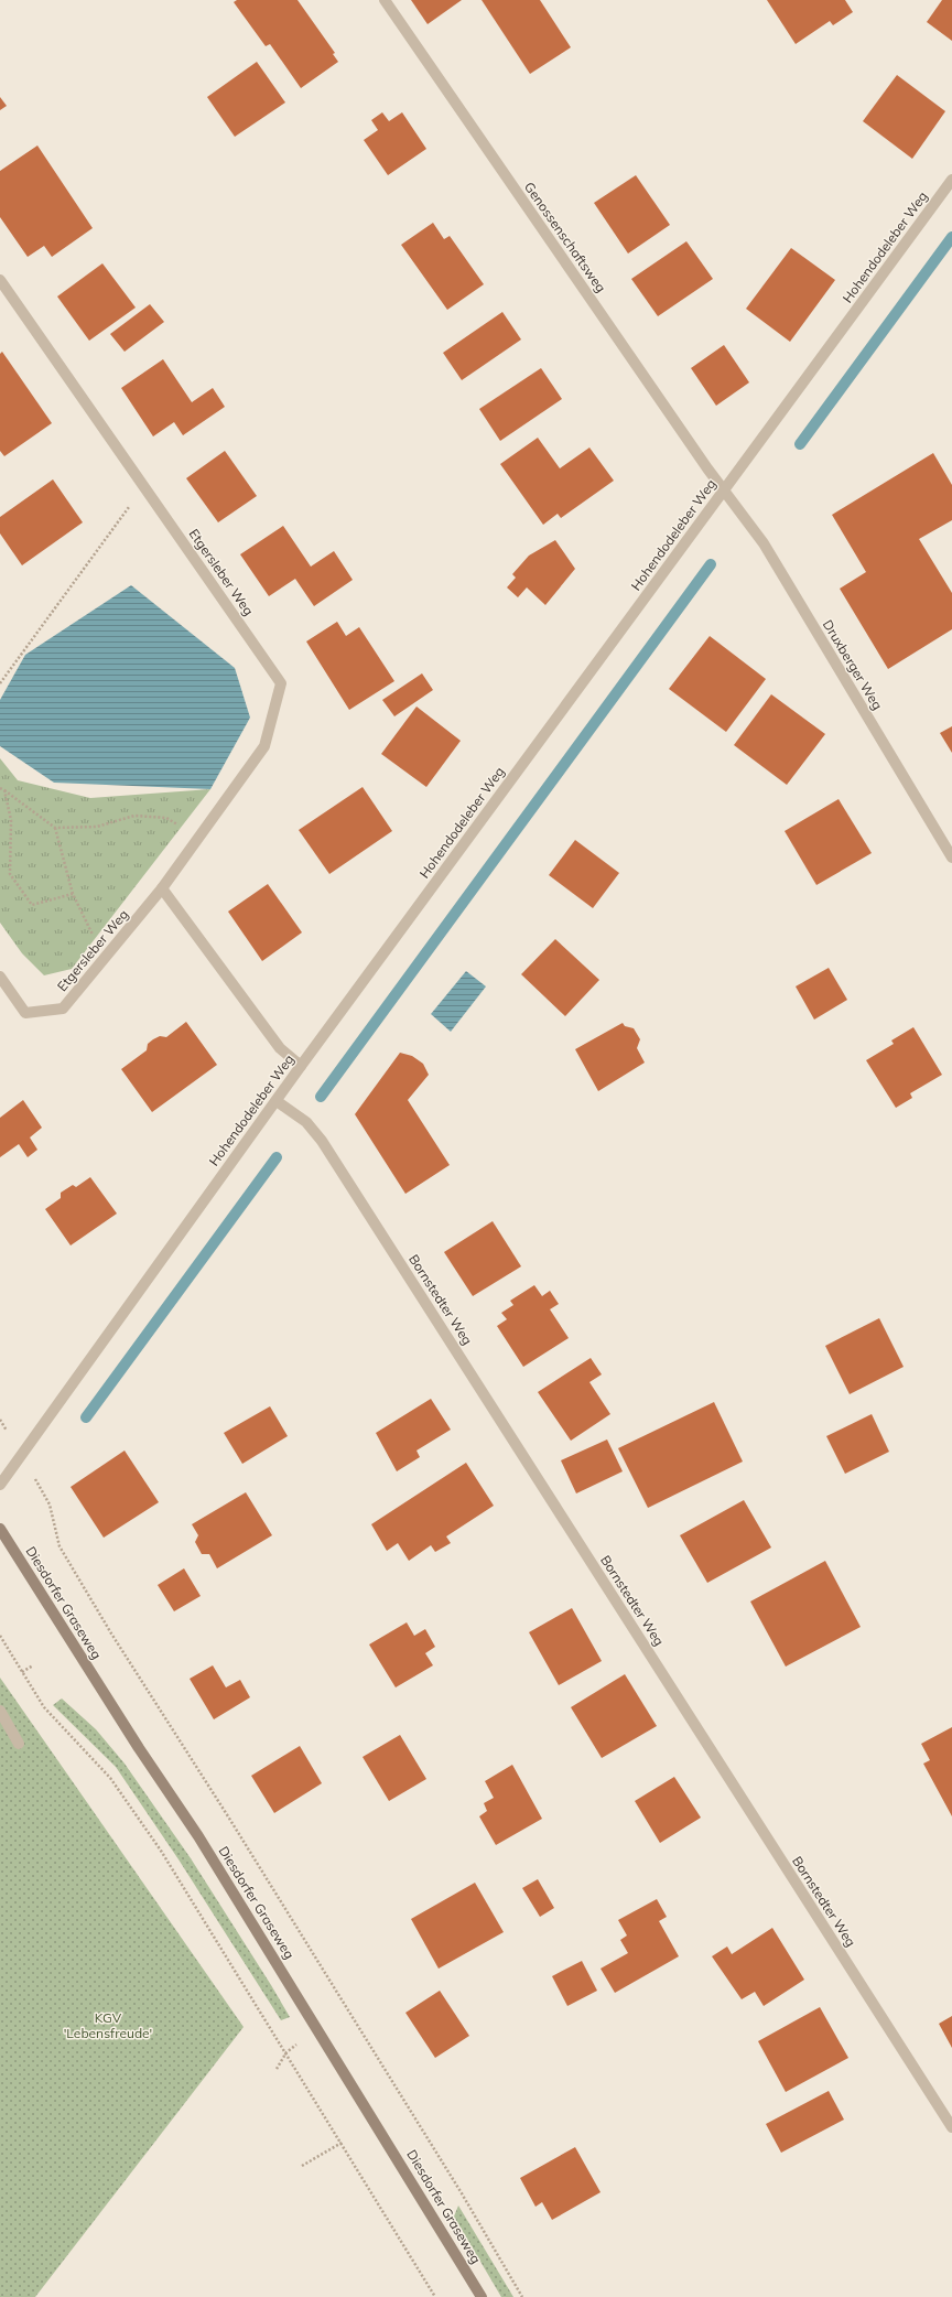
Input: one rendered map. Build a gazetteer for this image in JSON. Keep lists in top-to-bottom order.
{
  "streets": {
    "main road": ["Diesdorfer Graseweg"],
    "street": [
      "Genossenschaftsweg",
      "Hohendodeleber Weg",
      "Etgersleber Weg",
      "Druxberger Weg",
      "Bornstedter Weg"
    ]
  },
  "crossings": [
    ["Genossenschaftsweg", "Hohendodeleber Weg"],
    ["Genossenschaftsweg", "Druxberger Weg"],
    ["Hohendodeleber Weg", "Druxberger Weg"],
    ["Hohendodeleber Weg", "Bornstedter Weg"]
  ],
  "parks": ["KGV 'Lebensfreude'"]
}
